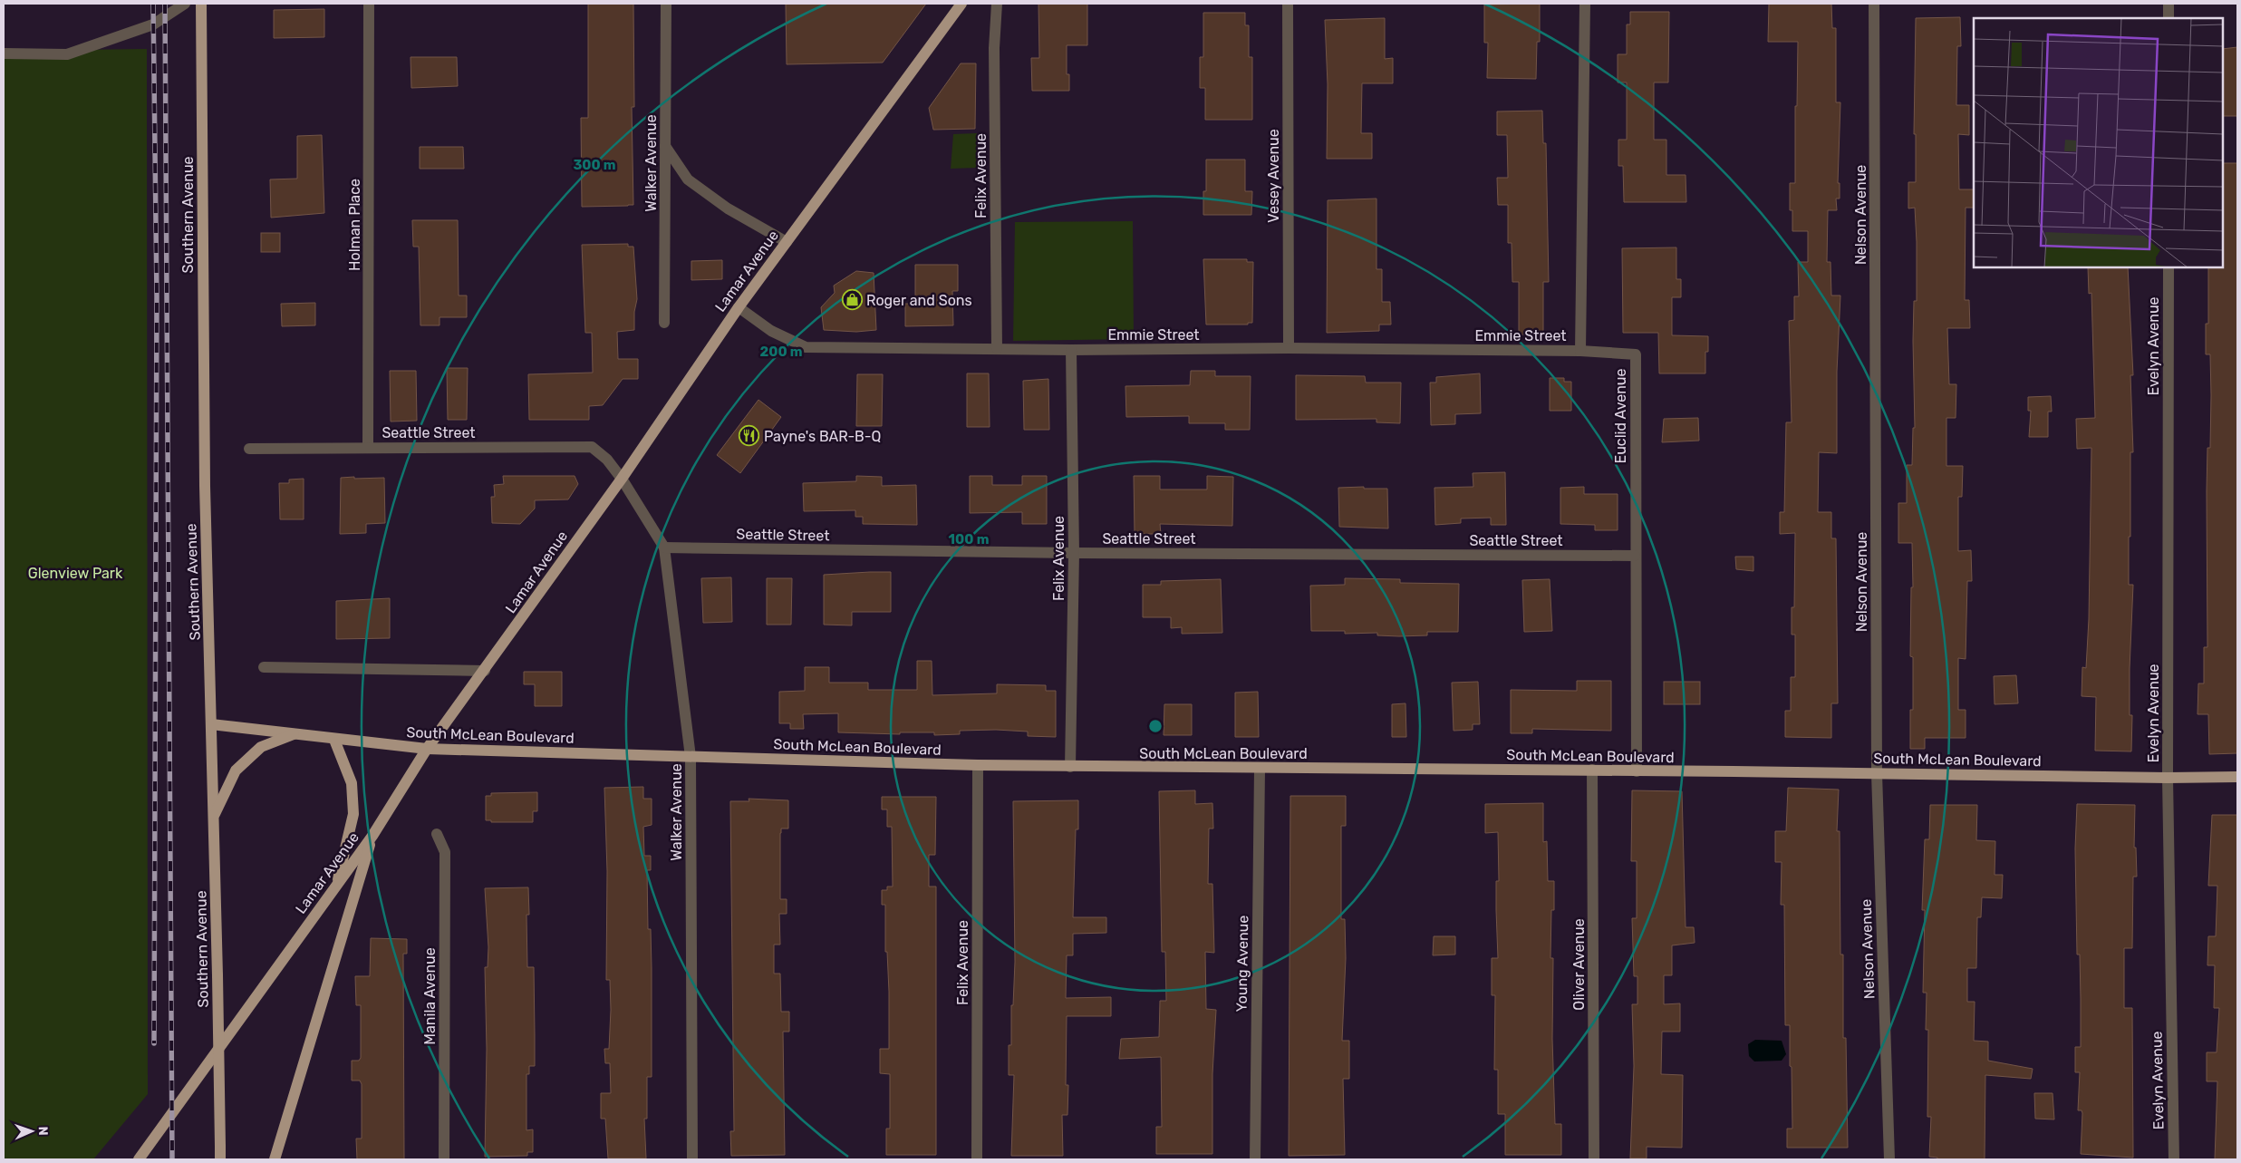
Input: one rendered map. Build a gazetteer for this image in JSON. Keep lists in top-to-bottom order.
{
  "streets": {
    "main road": ["Southern Avenue", "Lamar Avenue", "South McLean Boulevard"],
    "street": [
      "Walker Avenue",
      "Felix Avenue",
      "Vesey Avenue",
      "Nelson Avenue",
      "Holman Place",
      "Emmie Street",
      "Evelyn Avenue",
      "Euclid Avenue",
      "Seattle Street",
      "Young Avenue",
      "Oliver Avenue",
      "Manila Avenue"
    ]
  },
  "crossings": [
    ["Walker Avenue", "Lamar Avenue"],
    ["Walker Avenue", "Seattle Street"],
    ["Walker Avenue", "South McLean Boulevard"],
    ["Felix Avenue", "Emmie Street"],
    ["Felix Avenue", "Seattle Street"],
    ["Felix Avenue", "South McLean Boulevard"],
    ["Vesey Avenue", "Emmie Street"],
    ["Southern Avenue", "South McLean Boulevard"],
    ["Nelson Avenue", "South McLean Boulevard"],
    ["Holman Place", "Seattle Street"],
    ["Lamar Avenue", "Emmie Street"],
    ["Lamar Avenue", "Seattle Street"],
    ["Lamar Avenue", "South McLean Boulevard"],
    ["Emmie Street", "Euclid Avenue"],
    ["Evelyn Avenue", "South McLean Boulevard"],
    ["Euclid Avenue", "Seattle Street"],
    ["Euclid Avenue", "South McLean Boulevard"],
    ["South McLean Boulevard", "Young Avenue"],
    ["South McLean Boulevard", "Oliver Avenue"]
  ],
  "parks": ["Glenview Park"],
  "places": {
    "shop": ["Roger and Sons"],
    "restaurant": ["Payne's BAR-B-Q"]
  },
  "north": "right",
  "rings": ["300 m", "200 m", "100 m"]
}
